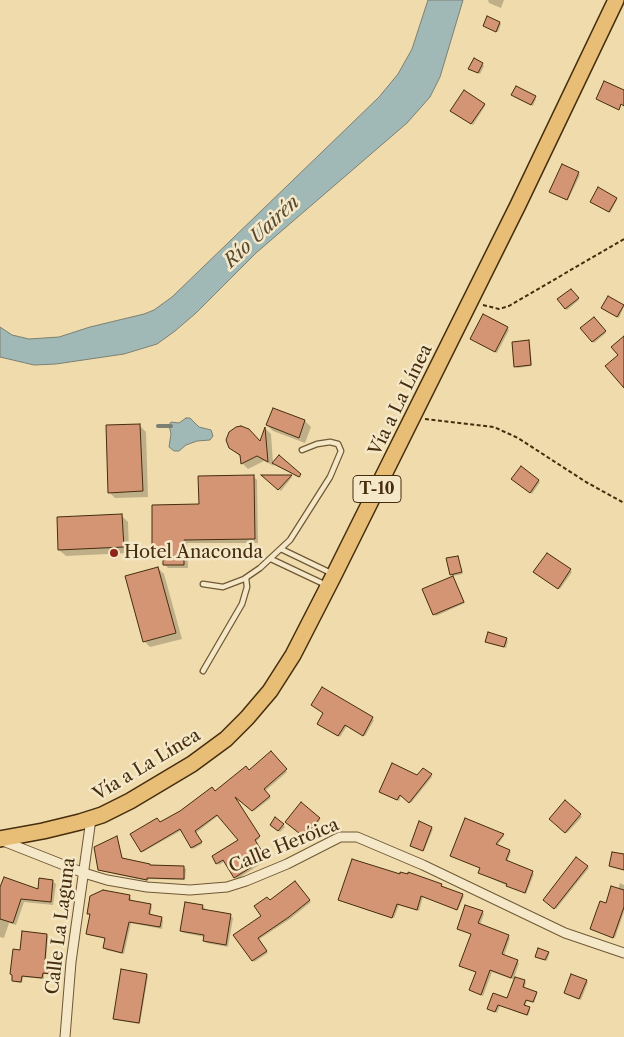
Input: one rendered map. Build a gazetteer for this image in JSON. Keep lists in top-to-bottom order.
{
  "streets": {
    "highway": ["Vía a La Línea", "T-10"],
    "street": ["Calle Heróica", "Calle La Laguna"]
  },
  "crossings": [
    ["Vía a La Línea", "Calle Heróica"],
    ["Vía a La Línea", "Calle La Laguna"],
    ["Calle Heróica", "Calle La Laguna"]
  ],
  "water": ["Río Uairén"],
  "places": ["Hotel Anaconda"]
}
